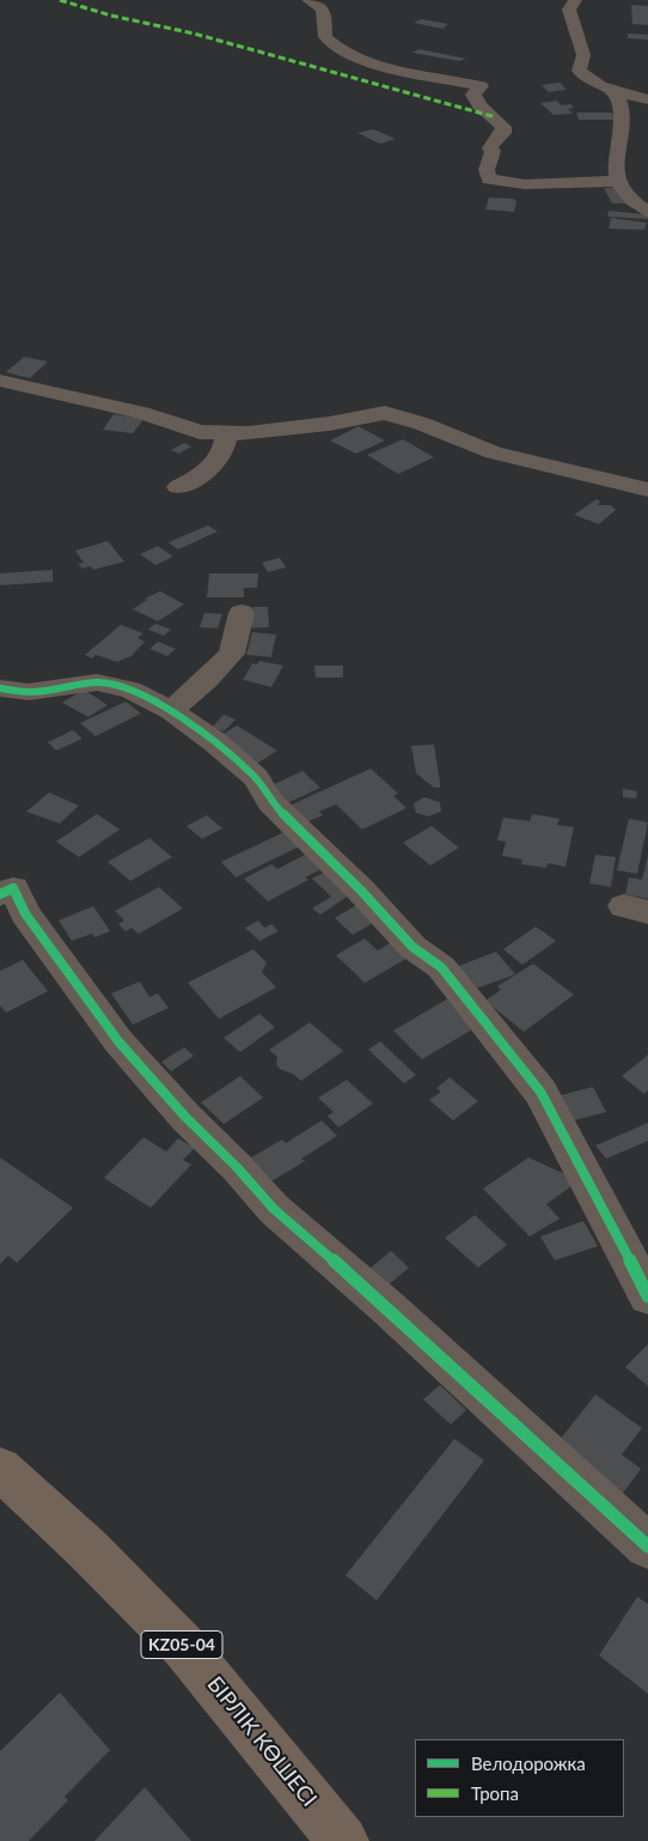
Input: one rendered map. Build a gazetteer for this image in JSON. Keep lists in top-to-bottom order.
{
  "streets": {
    "main road": ["KZ05-04", "БІРЛІК КӨШЕСІ"]
  },
  "legend": ["Велодорожка", "Тропа"]
}
